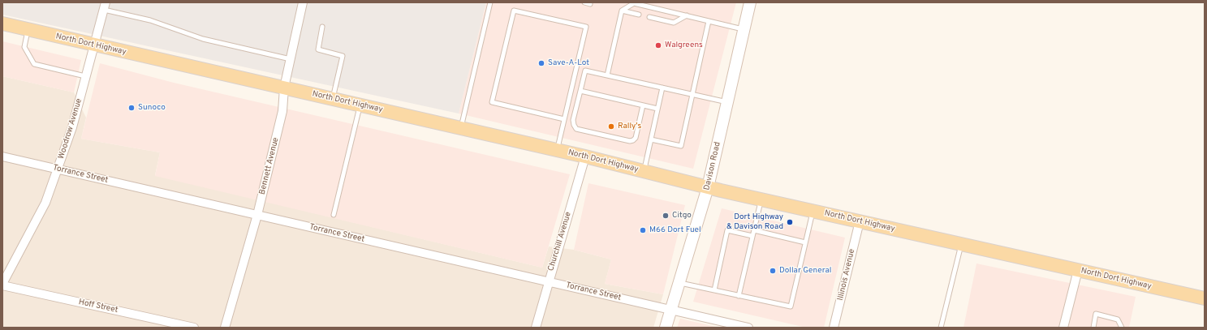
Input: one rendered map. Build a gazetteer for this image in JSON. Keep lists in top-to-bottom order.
{
  "streets": {
    "main road": ["North Dort Highway", "Davison Road"],
    "street": [
      "Woodrow Avenue",
      "Bennett Avenue",
      "Torrance Street",
      "Churchill Avenue",
      "Illinois Avenue",
      "Hoff Street"
    ]
  },
  "crossings": [
    ["North Dort Highway", "Woodrow Avenue"],
    ["North Dort Highway", "Bennett Avenue"],
    ["North Dort Highway", "Davison Road"],
    ["North Dort Highway", "Churchill Avenue"],
    ["North Dort Highway", "Illinois Avenue"],
    ["Woodrow Avenue", "Torrance Street"],
    ["Woodrow Avenue", "Hoff Street"],
    ["Bennett Avenue", "Torrance Street"],
    ["Davison Road", "Torrance Street"],
    ["Torrance Street", "Churchill Avenue"]
  ],
  "places": [
    "Walgreens",
    "Save-A-Lot",
    "Sunoco",
    "Rally's",
    "Citgo",
    "Dort Highway & Davison Road",
    "M66 Dort Fuel",
    "Dollar General"
  ]
}
